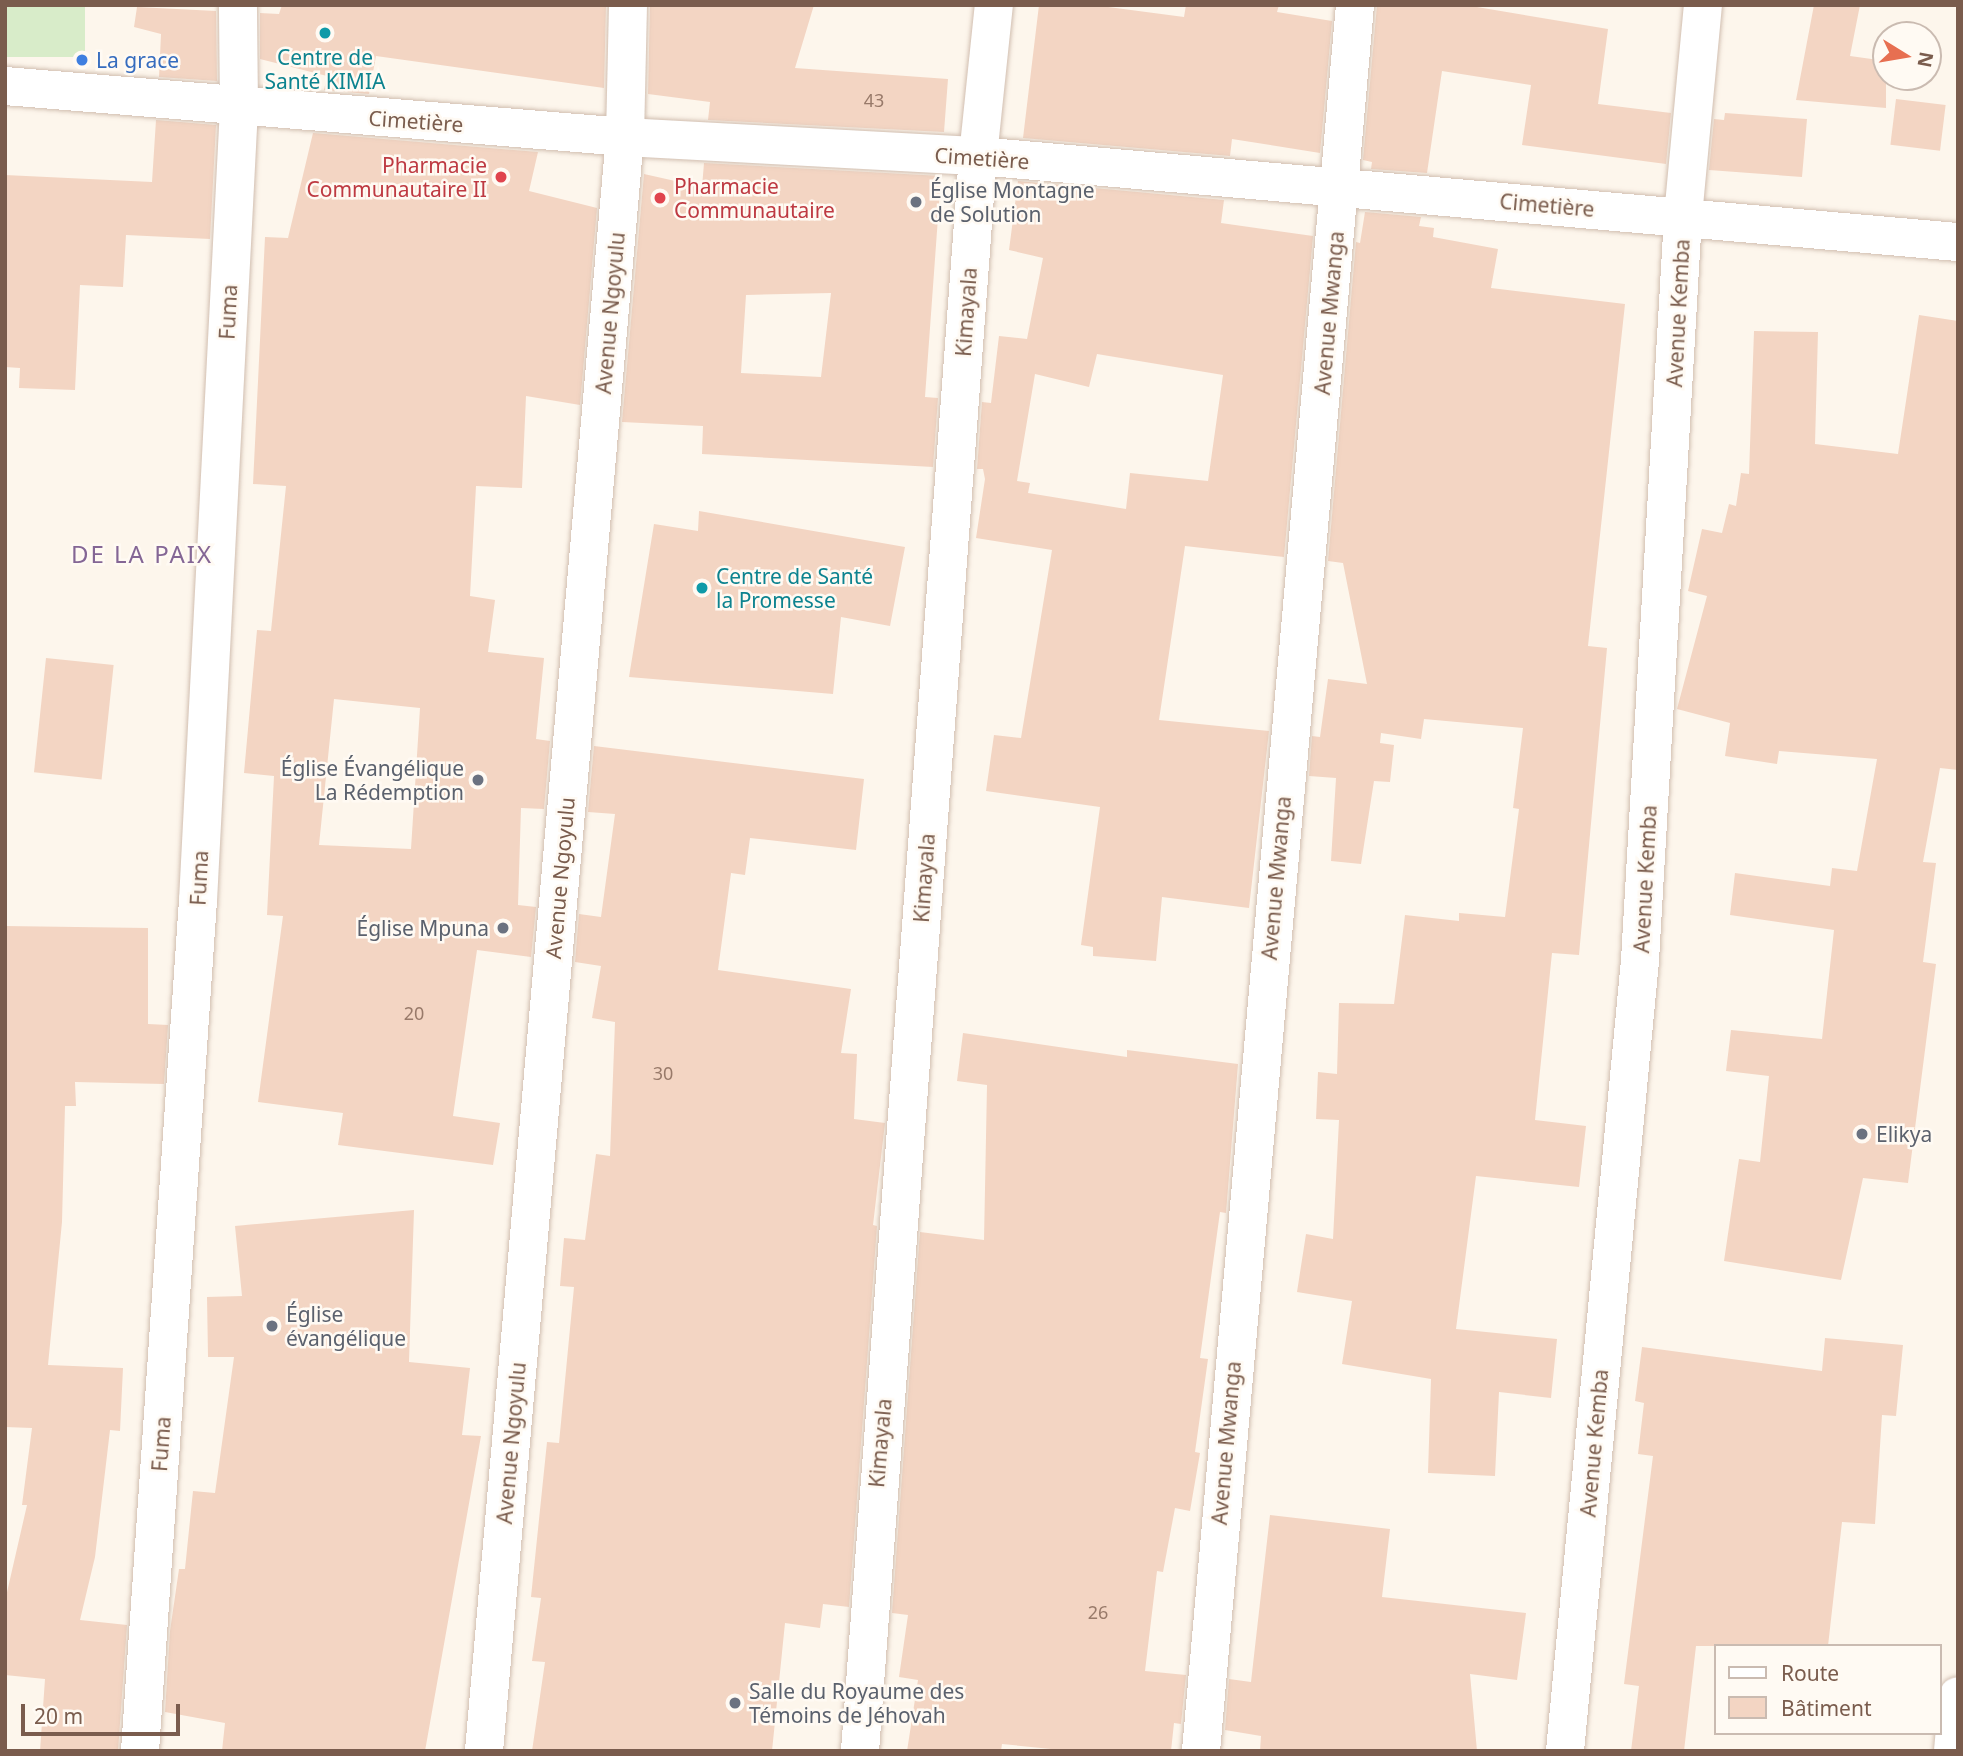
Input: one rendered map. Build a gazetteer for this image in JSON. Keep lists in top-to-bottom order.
{
  "streets": {
    "street": [
      "Cimetière",
      "Fuma",
      "Kimayala",
      "Avenue Ngoyulu",
      "Avenue Mwanga",
      "Avenue Kemba"
    ]
  },
  "crossings": [
    ["Cimetière", "Fuma"],
    ["Cimetière", "Kimayala"],
    ["Cimetière", "Avenue Ngoyulu"],
    ["Cimetière", "Avenue Mwanga"],
    ["Cimetière", "Avenue Kemba"]
  ],
  "districts": ["DE LA PAIX"],
  "places": [
    "Centre de Santé KIMIA",
    "La grace",
    "Pharmacie Communautaire II",
    "Pharmacie Communautaire",
    "Église Montagne de Solution",
    "Centre de Santé la Promesse",
    "Église Évangélique La Rédemption",
    "Église Mpuna",
    "Elikya",
    "Église évangélique",
    "Salle du Royaume des Témoins de Jéhovah"
  ],
  "house_numbers": [
    "43",
    "20",
    "30",
    "26"
  ],
  "legend": ["Route", "Bâtiment"],
  "scale_bar": "20 m",
  "north": "right"
}
